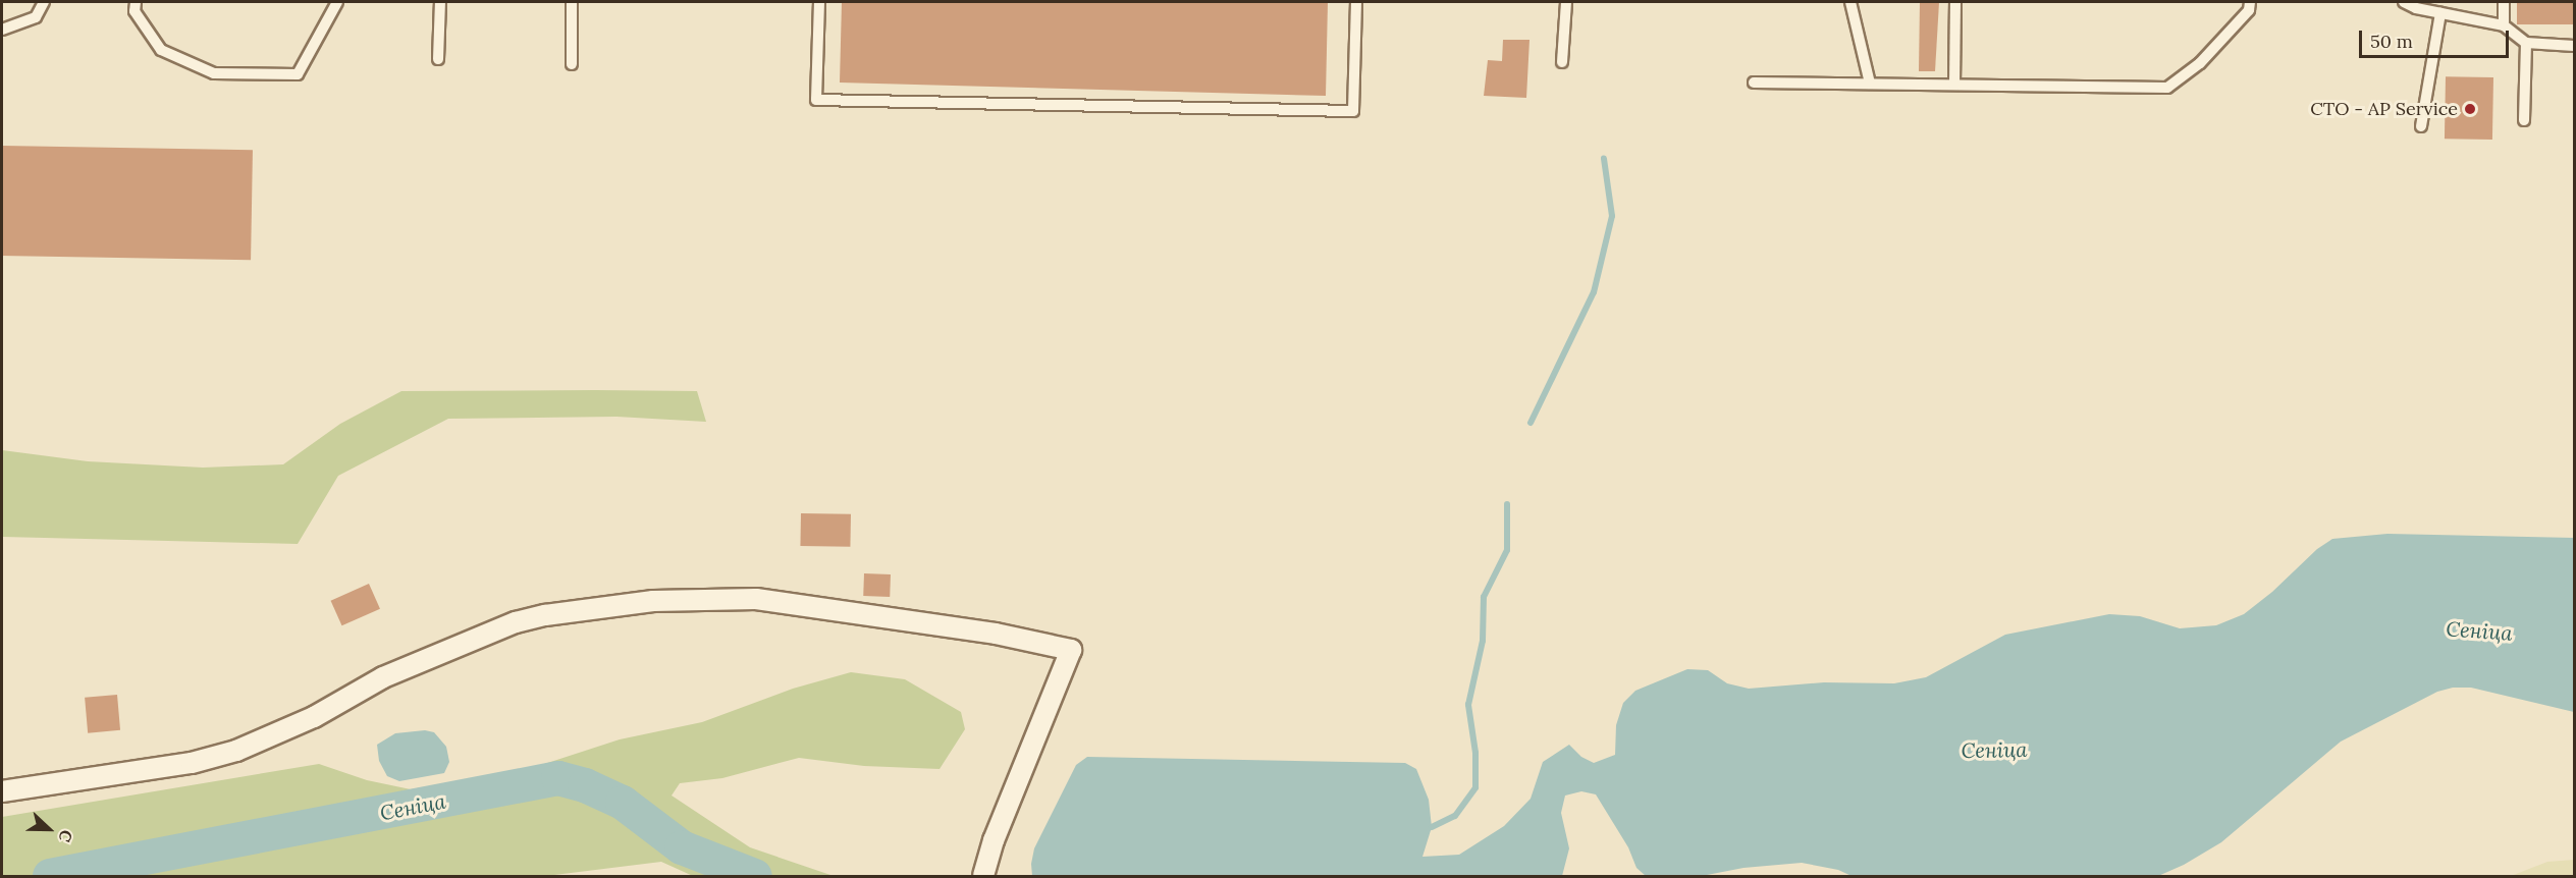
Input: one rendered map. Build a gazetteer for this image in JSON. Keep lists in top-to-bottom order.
{
  "water": ["Сеніца"],
  "places": ["СТО - AP Service"],
  "scale_bar": "50 m",
  "north": "right"
}
